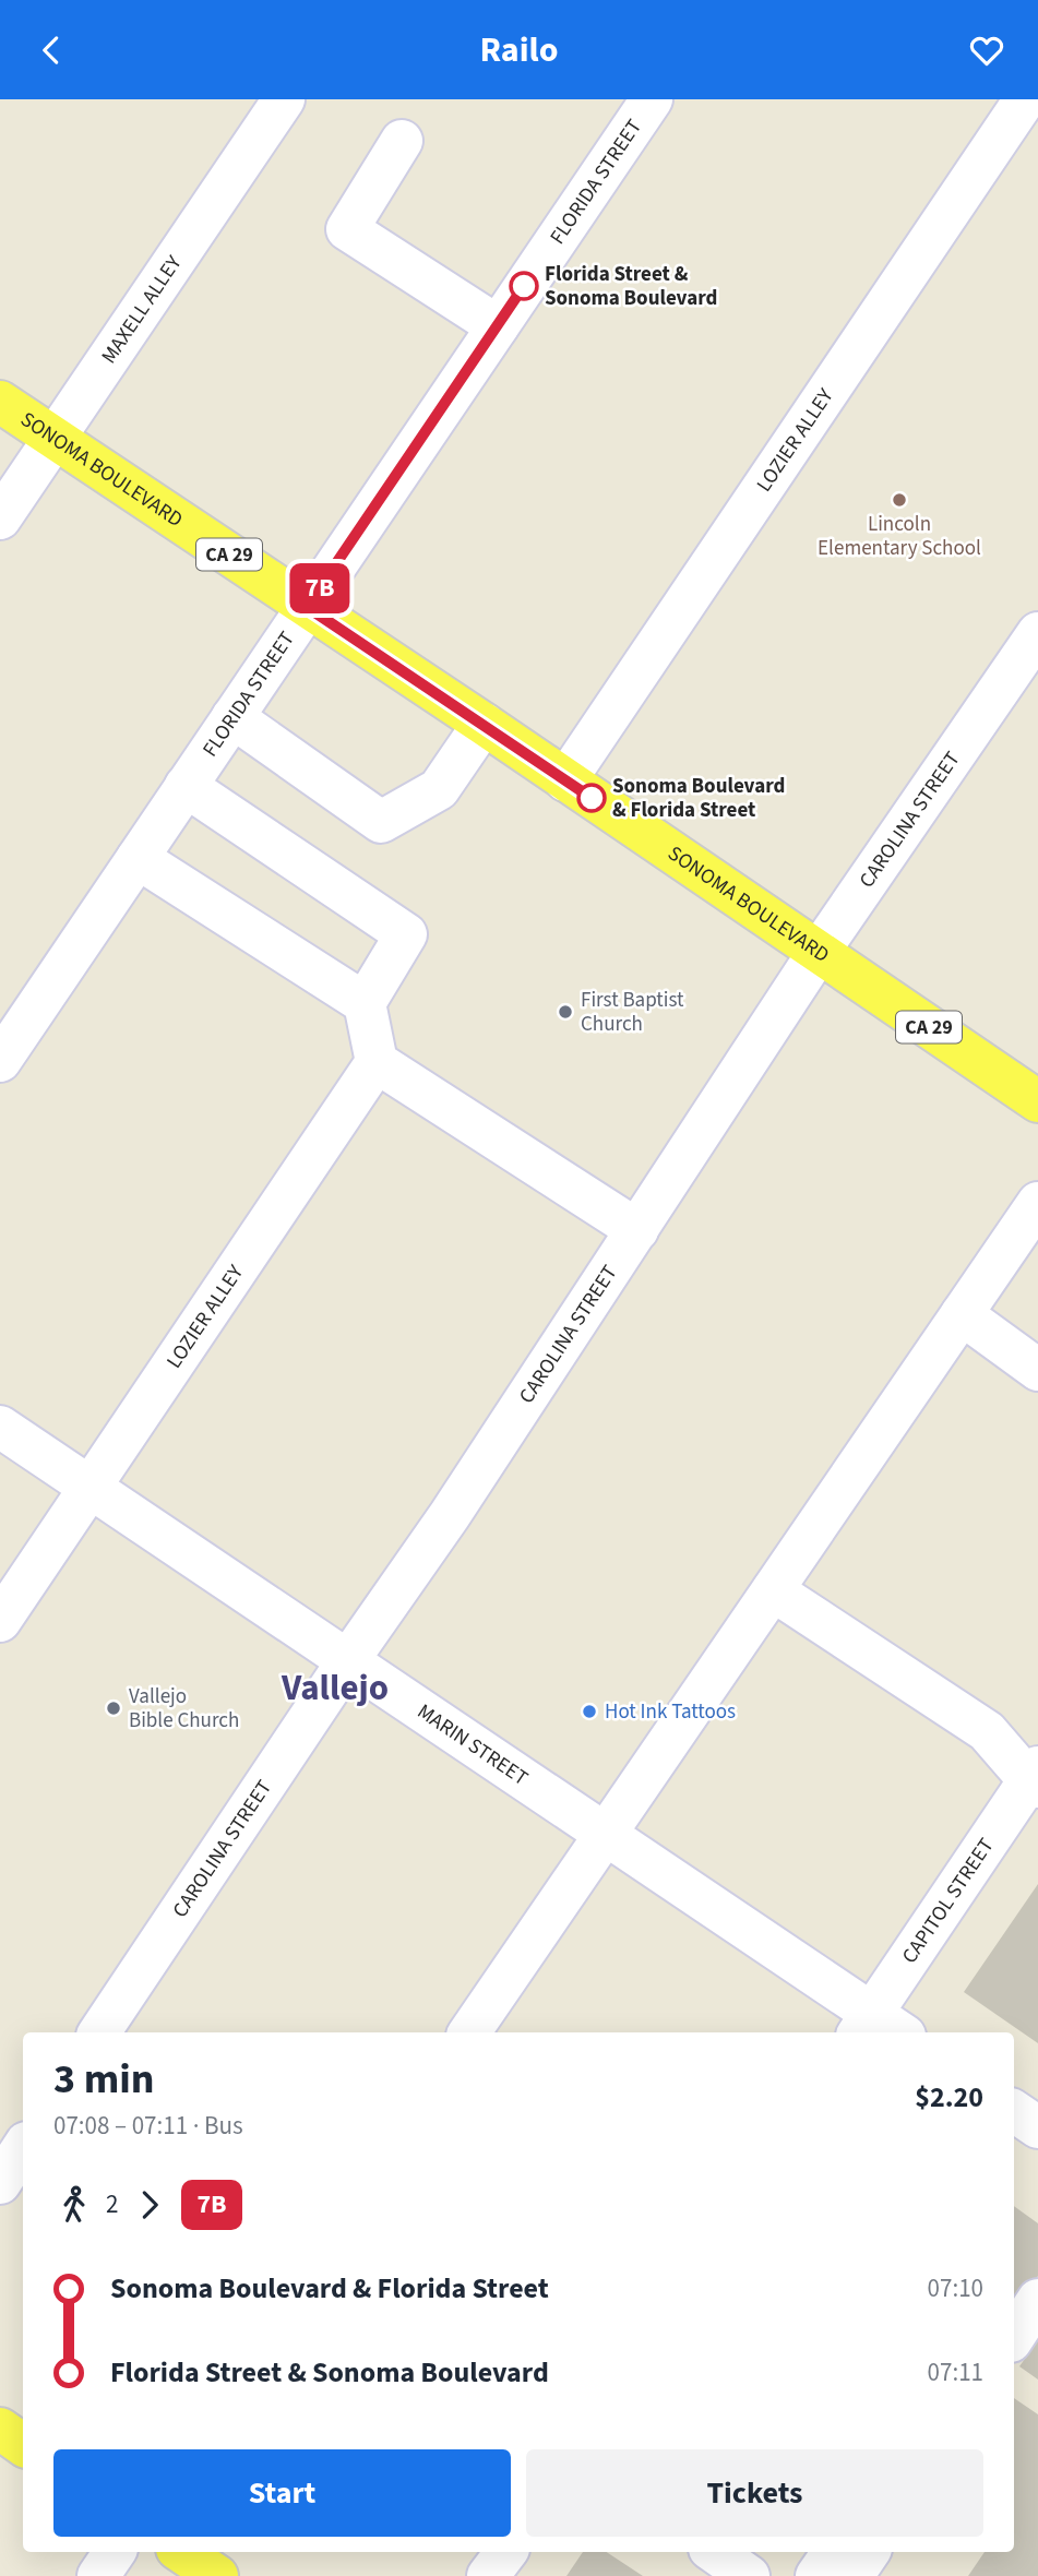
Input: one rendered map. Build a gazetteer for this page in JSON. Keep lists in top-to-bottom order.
{
  "streets": {
    "main road": ["SONOMA BOULEVARD", "CA 29"],
    "street": [
      "FLORIDA STREET",
      "MAXELL ALLEY",
      "LOZIER ALLEY",
      "CAROLINA STREET",
      "MARIN STREET",
      "CAPITOL STREET"
    ]
  },
  "crossings": [
    ["FLORIDA STREET", "SONOMA BOULEVARD"],
    ["MAXELL ALLEY", "SONOMA BOULEVARD"],
    ["LOZIER ALLEY", "SONOMA BOULEVARD"],
    ["LOZIER ALLEY", "MARIN STREET"],
    ["SONOMA BOULEVARD", "CAROLINA STREET"],
    ["CAROLINA STREET", "MARIN STREET"],
    ["MARIN STREET", "CAPITOL STREET"]
  ],
  "districts": ["Vallejo"],
  "places": [
    "Florida Street & Sonoma Boulevard",
    "Lincoln Elementary School",
    "Sonoma Boulevard & Florida Street",
    "First Baptist Church",
    "Vallejo Bible Church",
    "Hot Ink Tattoos"
  ],
  "lines": ["bus line 7B"],
  "page": {
    "header": "Railo",
    "on_map": "7B",
    "heading": ["3 min", "07:08 – 07:11 · Bus", "$2.20"],
    "legs": ["2", "7B"],
    "list": [
      {
        "name": "Sonoma Boulevard & Florida Street",
        "value": "07:10"
      },
      {
        "name": "Florida Street & Sonoma Boulevard",
        "value": "07:11"
      }
    ],
    "buttons": ["Start", "Tickets"]
  }
}
